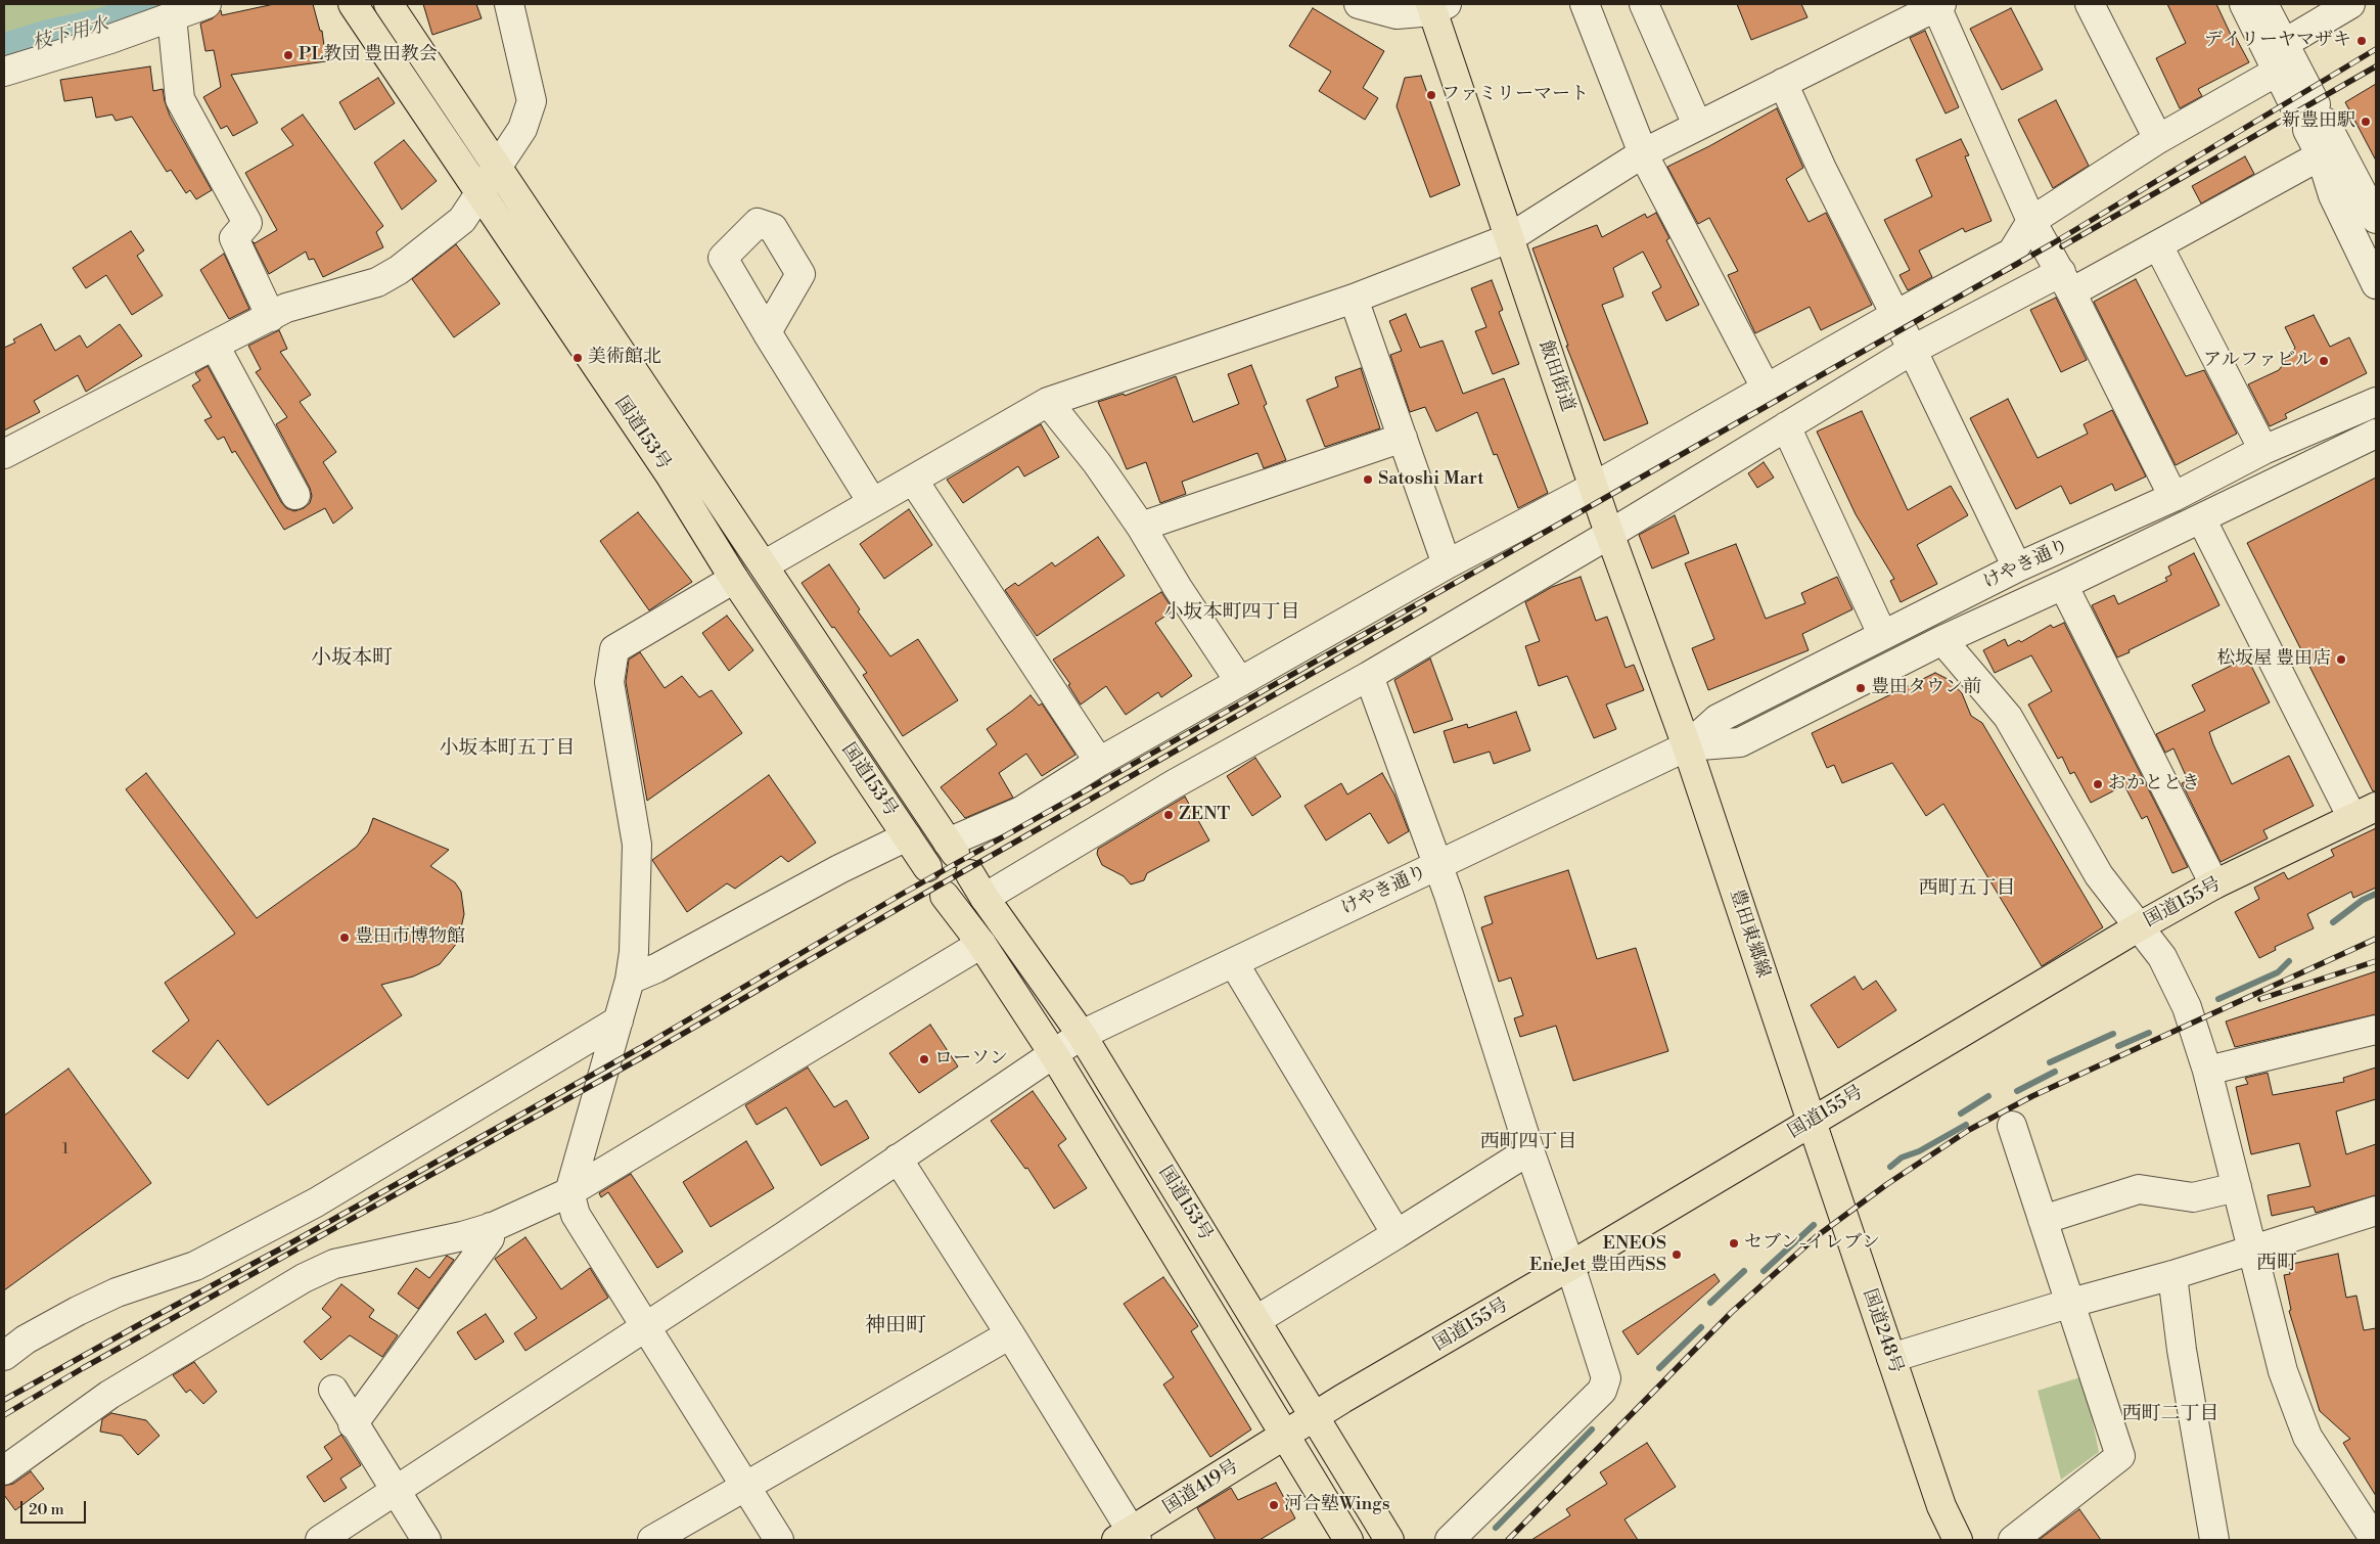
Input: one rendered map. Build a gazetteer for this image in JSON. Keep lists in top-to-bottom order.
{
  "streets": {
    "main road": [
      "飯田街道",
      "国道153号",
      "国道155号",
      "豊田東郷線",
      "国道248号",
      "国道419号"
    ],
    "street": ["けやき通り"]
  },
  "crossings": [
    ["飯田街道", "けやき通り"],
    ["飯田街道", "豊田東郷線"],
    ["国道153号", "けやき通り"],
    ["国道153号", "国道155号"],
    ["国道153号", "国道419号"],
    ["けやき通り", "豊田東郷線"],
    ["国道155号", "豊田東郷線"],
    ["国道155号", "国道248号"],
    ["国道155号", "国道419号"],
    ["豊田東郷線", "国道248号"]
  ],
  "districts": [
    "小坂本町四丁目",
    "小坂本町",
    "小坂本町五丁目",
    "西町五丁目",
    "西町四丁目",
    "西町",
    "神田町",
    "西町二丁目"
  ],
  "water": ["枝下用水"],
  "places": [
    "デイリーヤマザキ",
    "PL教団 豊田教会",
    "ファミリーマート",
    "新豊田駅",
    "美術館北",
    "アルファビル",
    "Satoshi Mart",
    "松坂屋 豊田店",
    "豊田タウン前",
    "おかととき",
    "ZENT",
    "豊田市博物館",
    "ローソン",
    "セブン-イレブン",
    "ENEOS EneJet 豊田西SS",
    "河合塾Wings"
  ],
  "house_numbers": ["1"],
  "scale_bar": "20 m"
}
